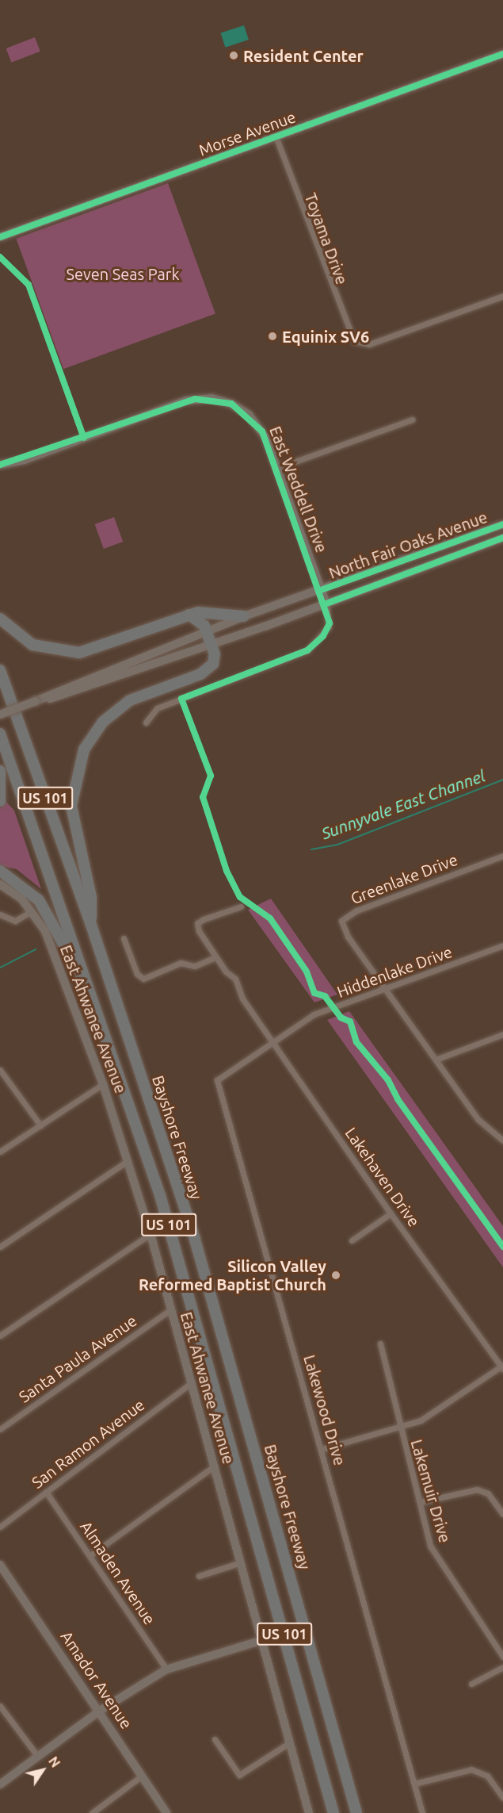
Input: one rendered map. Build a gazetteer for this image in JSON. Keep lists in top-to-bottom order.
{
  "streets": {
    "highway": ["US 101", "Bayshore Freeway"],
    "street": [
      "Morse Avenue",
      "Toyama Drive",
      "East Weddell Drive",
      "North Fair Oaks Avenue",
      "Greenlake Drive",
      "Hiddenlake Drive",
      "East Ahwanee Avenue",
      "Lakehaven Drive",
      "Santa Paula Avenue",
      "Lakewood Drive",
      "San Ramon Avenue",
      "Lakemuir Drive",
      "Almaden Avenue",
      "Amador Avenue"
    ]
  },
  "crossings": [
    ["Morse Avenue", "Toyama Drive"],
    ["East Weddell Drive", "North Fair Oaks Avenue"],
    ["Greenlake Drive", "Hiddenlake Drive"],
    ["Hiddenlake Drive", "Lakehaven Drive"],
    ["Hiddenlake Drive", "Lakewood Drive"],
    ["East Ahwanee Avenue", "Santa Paula Avenue"],
    ["East Ahwanee Avenue", "San Ramon Avenue"],
    ["Lakehaven Drive", "Lakewood Drive"],
    ["San Ramon Avenue", "Almaden Avenue"]
  ],
  "water": ["Sunnyvale East Channel"],
  "parks": ["Seven Seas Park"],
  "places": ["Resident Center", "Equinix SV6", "Silicon Valley Reformed Baptist Church"],
  "north": "top right"
}
